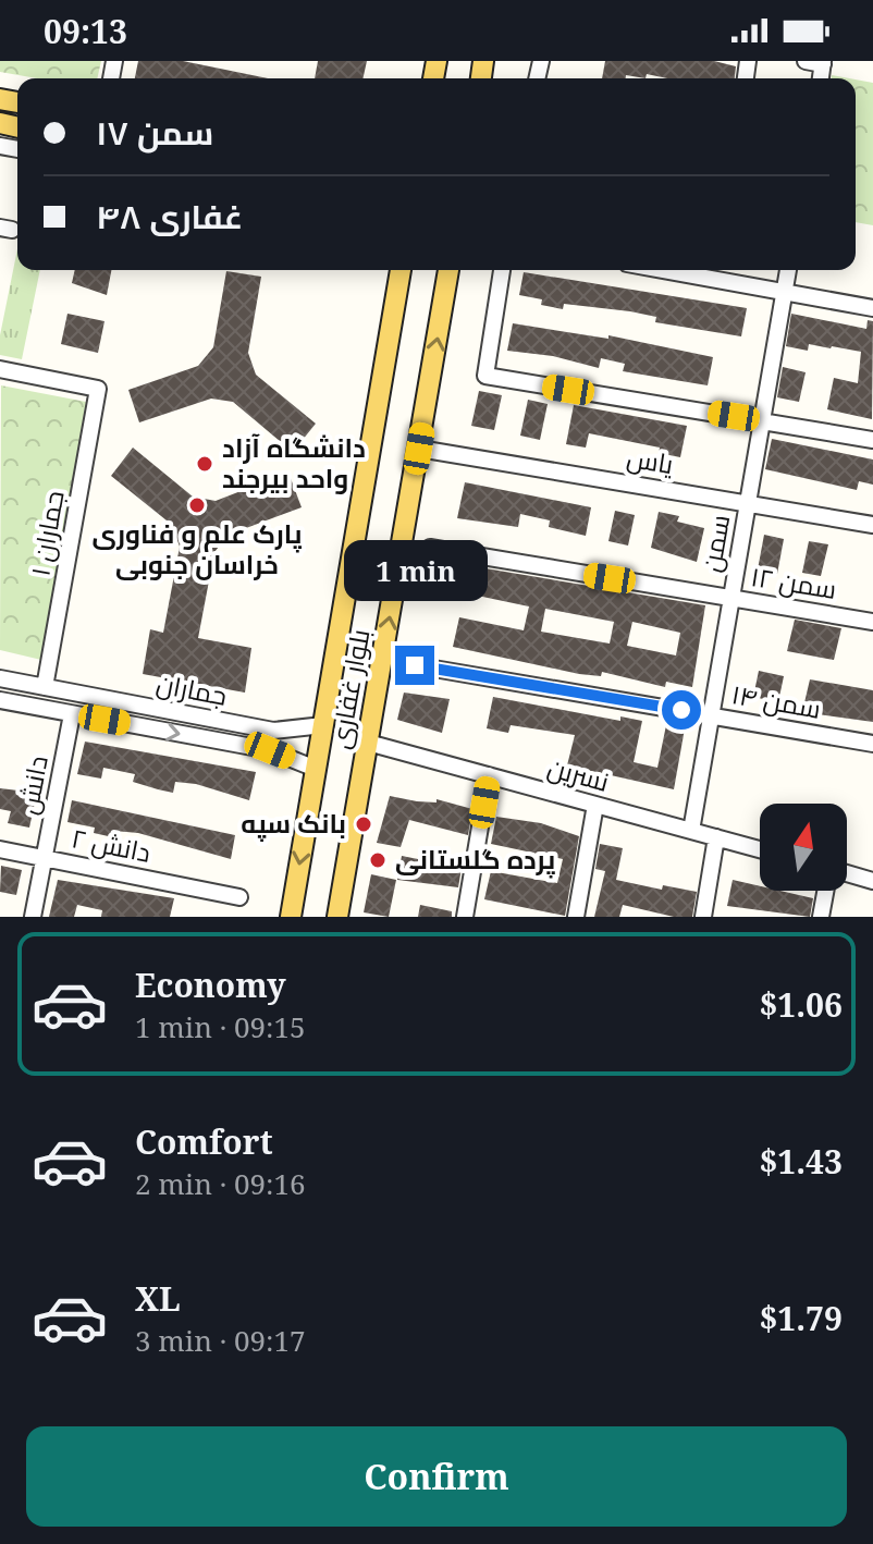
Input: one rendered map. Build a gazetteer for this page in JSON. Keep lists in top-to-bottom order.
{
  "streets": {
    "main road": ["بلوار غفاری"],
    "street": [
      "یاس",
      "جماران ۱",
      "سمن",
      "سمن ۱۲",
      "جماران",
      "سمن ۱۴",
      "نسرین",
      "دانش",
      "دانش ۲"
    ]
  },
  "crossings": [
    ["یاس", "سمن"],
    ["یاس", "بلوار غفاری"],
    ["جماران ۱", "جماران"],
    ["سمن", "سمن ۱۲"],
    ["سمن", "سمن ۱۴"],
    ["سمن", "نسرین"],
    ["بلوار غفاری", "جماران"],
    ["بلوار غفاری", "نسرین"],
    ["جماران", "دانش"],
    ["دانش", "دانش ۲"]
  ],
  "places": [
    "دانشگاه آزاد واحد بیرجند",
    "پارک علم و فناوری خراسان جنوبی",
    "بانک سپه",
    "پرده گلستانی"
  ],
  "north": "top",
  "page": {
    "status": "09:13",
    "banner": ["سمن ۱۷", "غفاری ۴۸"],
    "bubble": "1 min",
    "list": [
      {
        "name": "Economy",
        "note": "1 min · 09:15",
        "value": "$1.06"
      },
      {
        "name": "Comfort",
        "note": "2 min · 09:16",
        "value": "$1.43"
      },
      {
        "name": "XL",
        "note": "3 min · 09:17",
        "value": "$1.79"
      }
    ],
    "buttons": "Confirm"
  }
}
